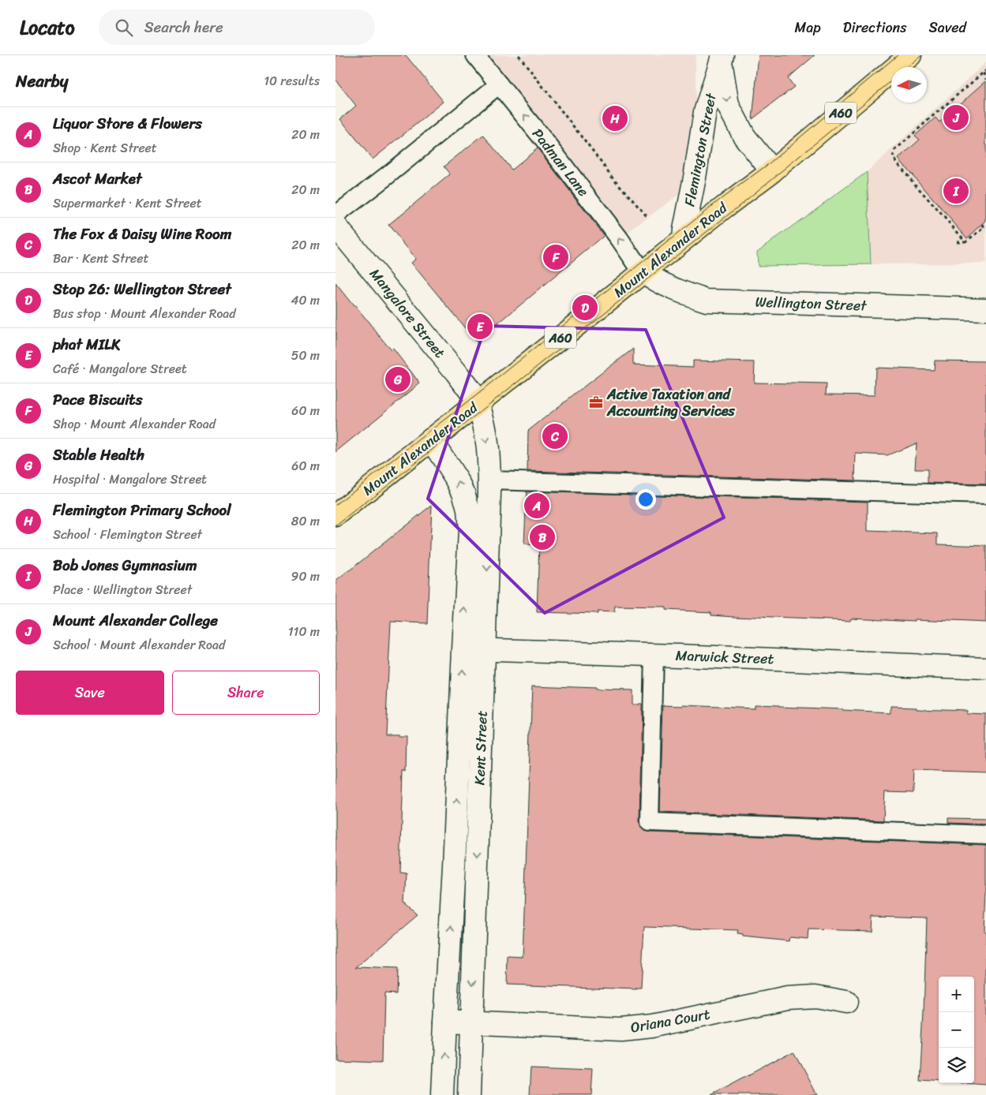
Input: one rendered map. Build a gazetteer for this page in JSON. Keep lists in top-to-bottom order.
{
  "streets": {
    "main road": ["A60", "Mount Alexander Road"],
    "street": [
      "Flemington Street",
      "Wellington Street",
      "Mangalore Street",
      "Marwick Street",
      "Kent Street",
      "Oriana Court"
    ],
    "lane": ["Padman Lane"]
  },
  "crossings": [
    ["Flemington Street", "Mount Alexander Road"],
    ["Padman Lane", "Mount Alexander Road"],
    ["Padman Lane", "Wellington Street"],
    ["Mount Alexander Road", "Wellington Street"],
    ["Mount Alexander Road", "Mangalore Street"],
    ["Mount Alexander Road", "Kent Street"],
    ["Mangalore Street", "Kent Street"],
    ["Marwick Street", "Kent Street"],
    ["Kent Street", "Oriana Court"]
  ],
  "one_way": ["Flemington Street", "Padman Lane"],
  "places": {
    "office": ["Active Taxation and Accounting Services"]
  },
  "north": "left",
  "page": {
    "header": "Locato",
    "search": "Search here",
    "nav": ["Map", "Directions", "Saved"],
    "heading": ["Nearby", "10 results"],
    "pins": [
      "J",
      "H",
      "I",
      "F",
      "D",
      "E",
      "G",
      "C",
      "A",
      "B"
    ],
    "list": [
      {
        "mark": "A",
        "name": "Liquor Store & Flowers",
        "note": "Shop · Kent Street",
        "value": "20 m"
      },
      {
        "mark": "B",
        "name": "Ascot Market",
        "note": "Supermarket · Kent Street",
        "value": "20 m"
      },
      {
        "mark": "C",
        "name": "The Fox & Daisy Wine Room",
        "note": "Bar · Kent Street",
        "value": "20 m"
      },
      {
        "mark": "D",
        "name": "Stop 26: Wellington Street",
        "note": "Bus stop · Mount Alexander Road",
        "value": "40 m"
      },
      {
        "mark": "E",
        "name": "phat MILK",
        "note": "Café · Mangalore Street",
        "value": "50 m"
      },
      {
        "mark": "F",
        "name": "Pace Biscuits",
        "note": "Shop · Mount Alexander Road",
        "value": "60 m"
      },
      {
        "mark": "G",
        "name": "Stable Health",
        "note": "Hospital · Mangalore Street",
        "value": "60 m"
      },
      {
        "mark": "H",
        "name": "Flemington Primary School",
        "note": "School · Flemington Street",
        "value": "80 m"
      },
      {
        "mark": "I",
        "name": "Bob Jones Gymnasium",
        "note": "Place · Wellington Street",
        "value": "90 m"
      },
      {
        "mark": "J",
        "name": "Mount Alexander College",
        "note": "School · Mount Alexander Road",
        "value": "110 m"
      }
    ],
    "buttons": ["Save", "Share"],
    "map_buttons": ["+", "−"]
  }
}
